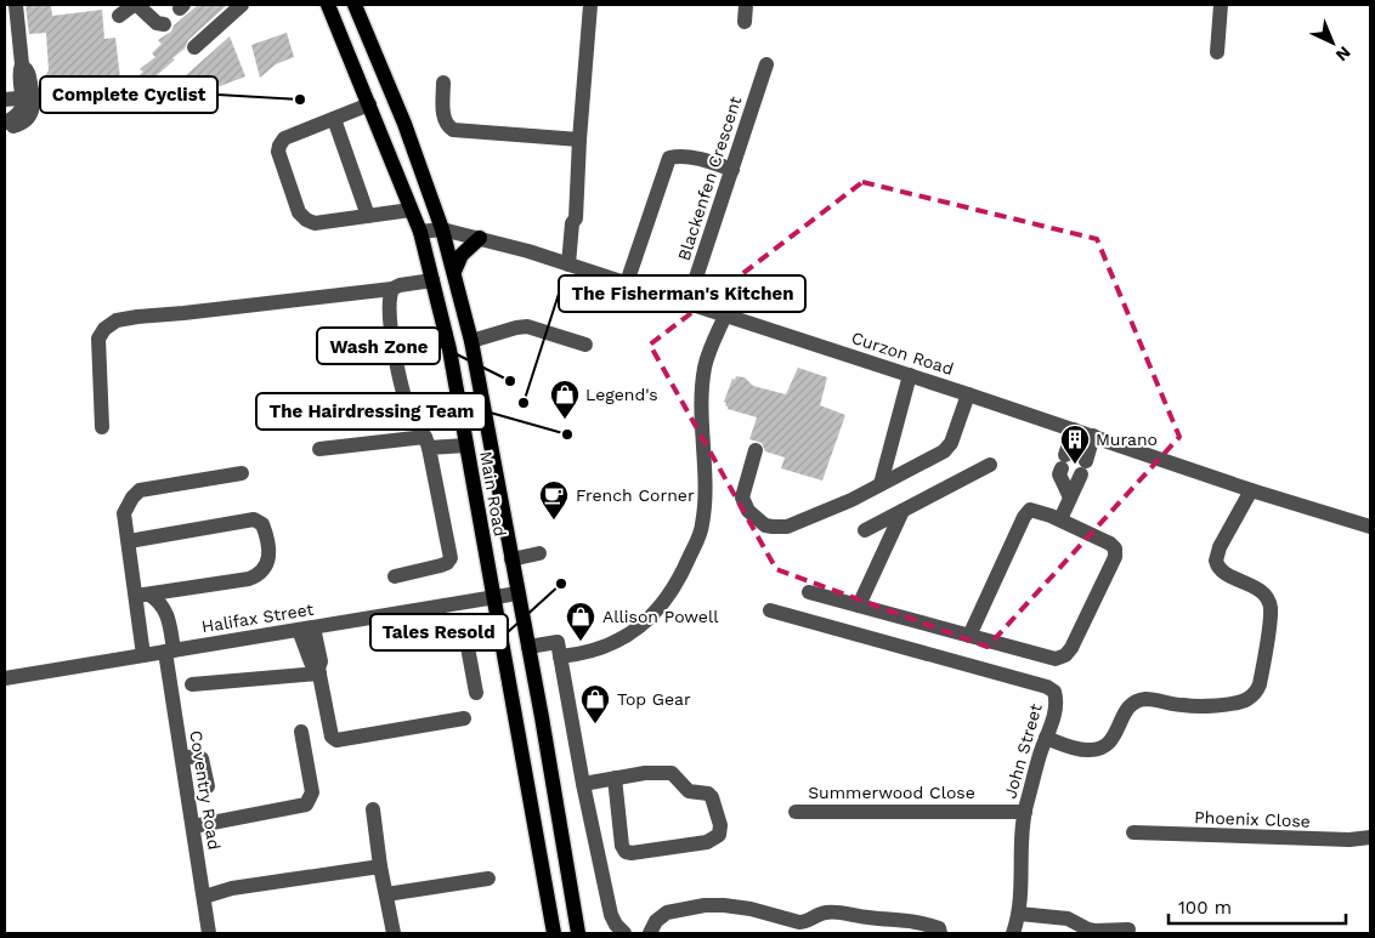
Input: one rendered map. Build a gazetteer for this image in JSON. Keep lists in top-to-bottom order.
{
  "streets": {
    "main road": ["Main Road"],
    "street": [
      "Blackenfen Crescent",
      "Curzon Road",
      "Halifax Street",
      "John Street",
      "Coventry Road",
      "Summerwood Close",
      "Phoenix Close"
    ]
  },
  "crossings": [
    ["Blackenfen Crescent", "Curzon Road"],
    ["Curzon Road", "Main Road"],
    ["Main Road", "Halifax Street"],
    ["Halifax Street", "Coventry Road"],
    ["John Street", "Summerwood Close"]
  ],
  "places": {
    "other": [
      "Complete Cyclist",
      "Wash Zone",
      "The Fisherman's Kitchen",
      "The Hairdressing Team",
      "Tales Resold"
    ],
    "shop": ["Legend's", "Allison Powell", "Top Gear"],
    "building": ["Murano"],
    "cafe": ["French Corner"]
  },
  "scale_bar": "100 m",
  "north": "bottom right"
}
